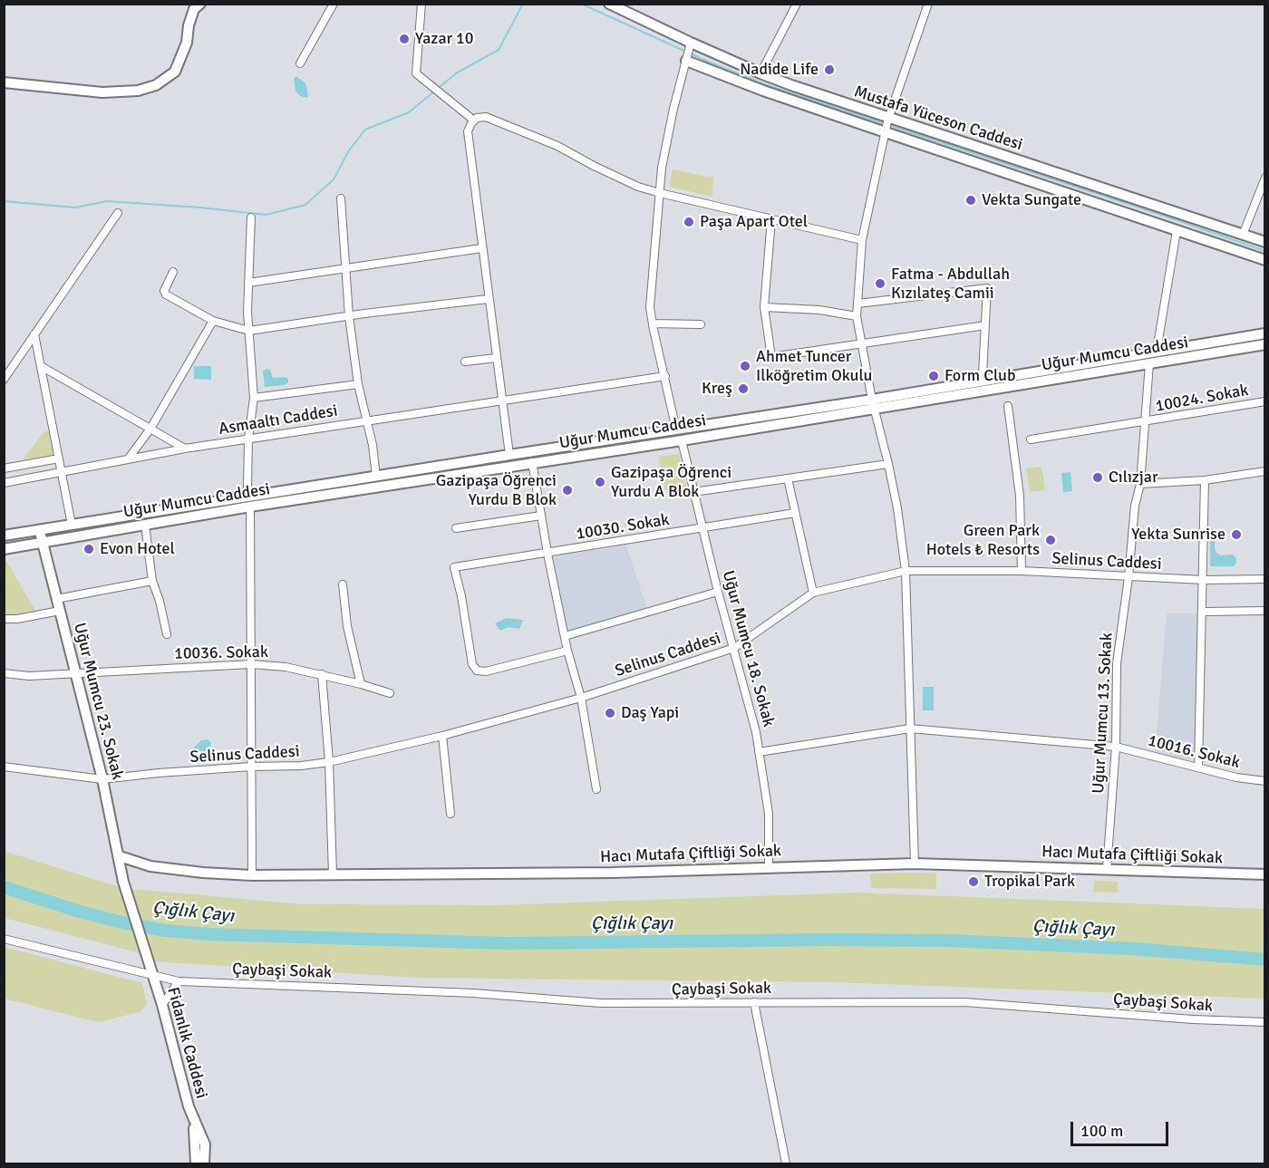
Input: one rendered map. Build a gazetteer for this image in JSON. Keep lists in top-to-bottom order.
{
  "streets": {
    "street": [
      "Mustafa Yüceson Caddesi",
      "Uğur Mumcu Caddesi",
      "10024. Sokak",
      "Asmaaltı Caddesi",
      "10030. Sokak",
      "Selinus Caddesi",
      "Uğur Mumcu 18. Sokak",
      "10036. Sokak",
      "Uğur Mumcu 23. Sokak",
      "Uğur Mumcu 13. Sokak",
      "10016. Sokak",
      "Hacı Mutafa Çiftliği Sokak",
      "Çaybaşi Sokak",
      "Fidanlık Caddesi"
    ]
  },
  "crossings": [
    ["Uğur Mumcu Caddesi", "Uğur Mumcu 18. Sokak"],
    ["Uğur Mumcu Caddesi", "Uğur Mumcu 23. Sokak"],
    ["Uğur Mumcu Caddesi", "Uğur Mumcu 13. Sokak"],
    ["10024. Sokak", "Uğur Mumcu 13. Sokak"],
    ["10030. Sokak", "Uğur Mumcu 18. Sokak"],
    ["Selinus Caddesi", "Uğur Mumcu 18. Sokak"],
    ["Selinus Caddesi", "Uğur Mumcu 23. Sokak"],
    ["Selinus Caddesi", "Uğur Mumcu 13. Sokak"],
    ["Uğur Mumcu 18. Sokak", "10016. Sokak"],
    ["Uğur Mumcu 18. Sokak", "Hacı Mutafa Çiftliği Sokak"],
    ["10036. Sokak", "Uğur Mumcu 23. Sokak"],
    ["Uğur Mumcu 23. Sokak", "Hacı Mutafa Çiftliği Sokak"],
    ["Uğur Mumcu 23. Sokak", "Fidanlık Caddesi"],
    ["Uğur Mumcu 13. Sokak", "10016. Sokak"],
    ["Uğur Mumcu 13. Sokak", "Hacı Mutafa Çiftliği Sokak"],
    ["Çaybaşi Sokak", "Fidanlık Caddesi"]
  ],
  "water": ["Çığlık Çayı"],
  "places": [
    "Yazar 10",
    "Nadide Life",
    "Vekta Sungate",
    "Paşa Apart Otel",
    "Fatma - Abdullah Kızılateş Camii",
    "Ahmet Tuncer Ilköğretim Okulu",
    "Form Club",
    "Kreş",
    "Cılızjar",
    "Gazipaşa Öğrenci Yurdu A Blok",
    "Gazipaşa Öğrenci Yurdu B Blok",
    "Yekta Sunrise",
    "Green Park Hotels ₺ Resorts",
    "Evon Hotel",
    "Daş Yapi",
    "Tropikal Park"
  ],
  "scale_bar": "100 m"
}
